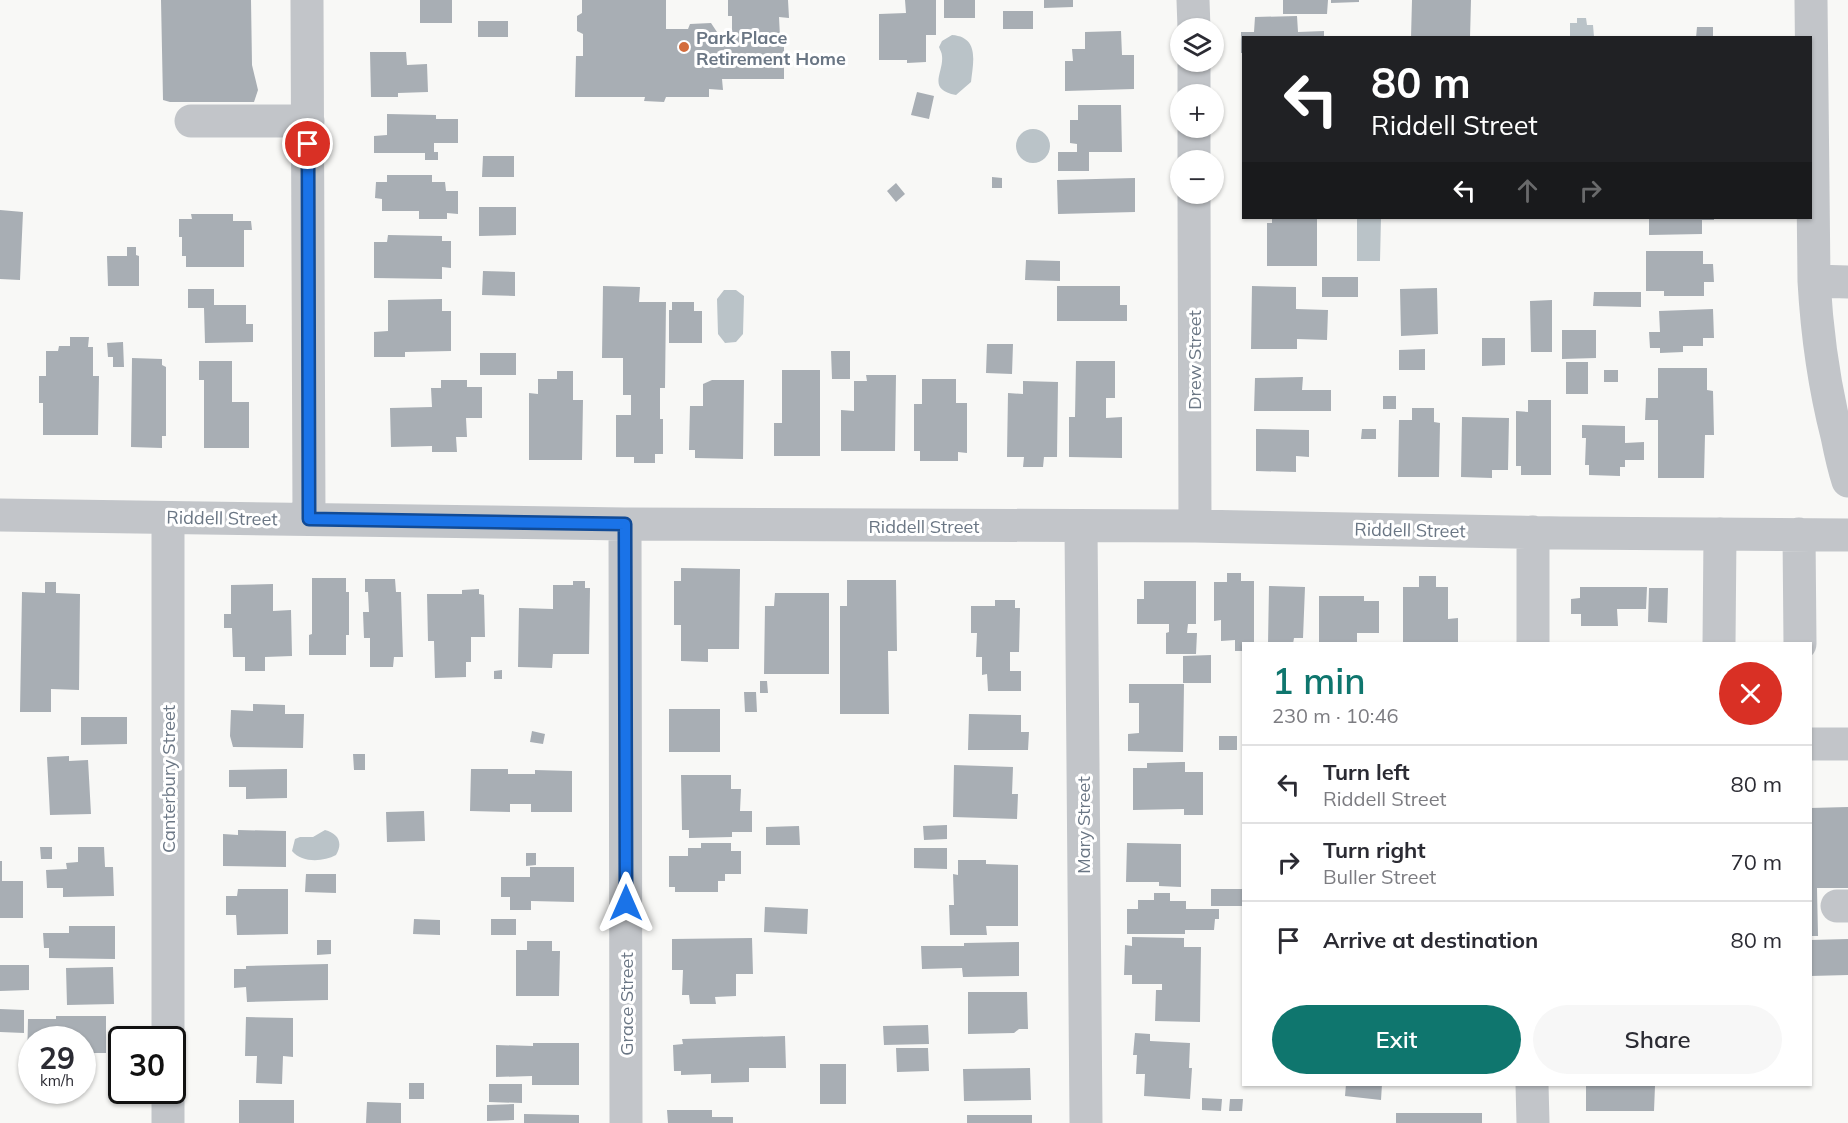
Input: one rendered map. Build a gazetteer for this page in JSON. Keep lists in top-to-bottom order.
{
  "streets": {
    "street": [
      "Drew Street",
      "Riddell Street",
      "Canterbury Street",
      "Mary Street",
      "Grace Street"
    ]
  },
  "crossings": [
    ["Drew Street", "Riddell Street"],
    ["Riddell Street", "Canterbury Street"],
    ["Riddell Street", "Mary Street"],
    ["Riddell Street", "Grace Street"]
  ],
  "places": ["Park Place Retirement Home"],
  "page": {
    "map_buttons": ["+", "−"],
    "turn": ["80 m", "Riddell Street"],
    "heading": ["1 min", "230 m · 10:46"],
    "list": [
      {
        "name": "Turn left",
        "note": "Riddell Street",
        "value": "80 m"
      },
      {
        "name": "Turn right",
        "note": "Buller Street",
        "value": "70 m"
      },
      {
        "name": "Arrive at destination",
        "value": "80 m"
      }
    ],
    "buttons": ["Exit", "Share"],
    "speed": "29 km/h",
    "limit": "30"
  }
}
